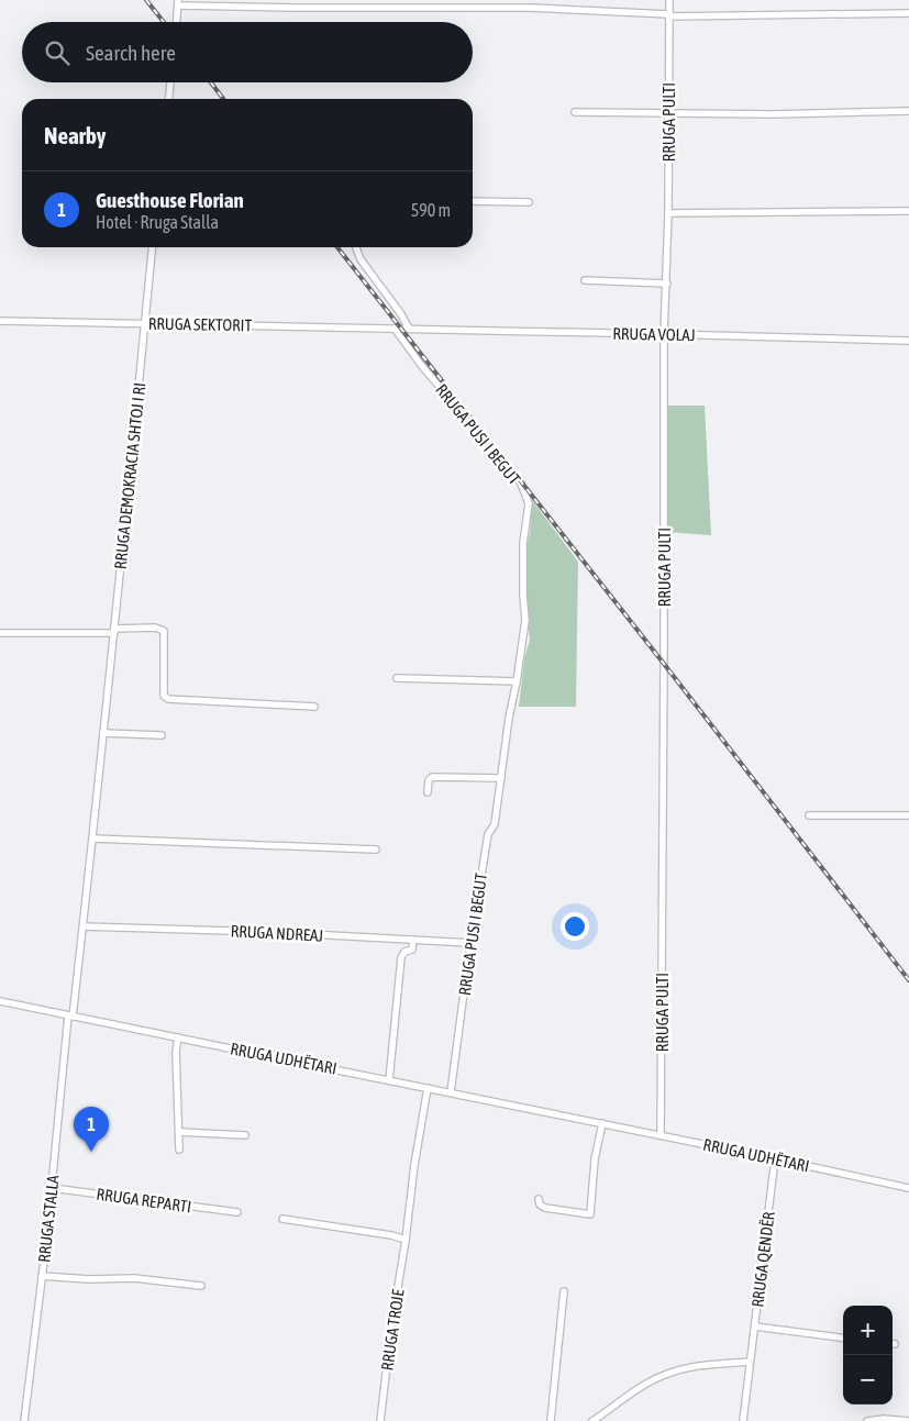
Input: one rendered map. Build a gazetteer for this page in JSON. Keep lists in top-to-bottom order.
{
  "streets": {
    "street": [
      "RRUGA PULTI",
      "RRUGA SEKTORIT",
      "RRUGA VOLAJ",
      "RRUGA PUSI I BEGUT",
      "RRUGA DEMOKRACIA SHTOJ I RI",
      "RRUGA NDREAJ",
      "RRUGA UDHËTARI",
      "RRUGA REPARTI",
      "RRUGA STALLA",
      "RRUGA QENDËR",
      "RRUGA TROJE"
    ]
  },
  "crossings": [
    ["RRUGA PULTI", "RRUGA VOLAJ"],
    ["RRUGA PULTI", "RRUGA UDHËTARI"],
    ["RRUGA SEKTORIT", "RRUGA VOLAJ"],
    ["RRUGA SEKTORIT", "RRUGA PUSI I BEGUT"],
    ["RRUGA SEKTORIT", "RRUGA DEMOKRACIA SHTOJ I RI"],
    ["RRUGA VOLAJ", "RRUGA PUSI I BEGUT"],
    ["RRUGA PUSI I BEGUT", "RRUGA NDREAJ"],
    ["RRUGA PUSI I BEGUT", "RRUGA UDHËTARI"],
    ["RRUGA DEMOKRACIA SHTOJ I RI", "RRUGA NDREAJ"],
    ["RRUGA DEMOKRACIA SHTOJ I RI", "RRUGA UDHËTARI"],
    ["RRUGA DEMOKRACIA SHTOJ I RI", "RRUGA STALLA"],
    ["RRUGA UDHËTARI", "RRUGA STALLA"],
    ["RRUGA UDHËTARI", "RRUGA QENDËR"],
    ["RRUGA UDHËTARI", "RRUGA TROJE"],
    ["RRUGA REPARTI", "RRUGA STALLA"]
  ],
  "page": {
    "search": "Search here",
    "heading": "Nearby",
    "list": [
      {
        "mark": "1",
        "name": "Guesthouse Florian",
        "note": "Hotel · Rruga Stalla",
        "value": "590 m"
      }
    ],
    "pins": "1",
    "map_buttons": ["+", "−"]
  }
}
